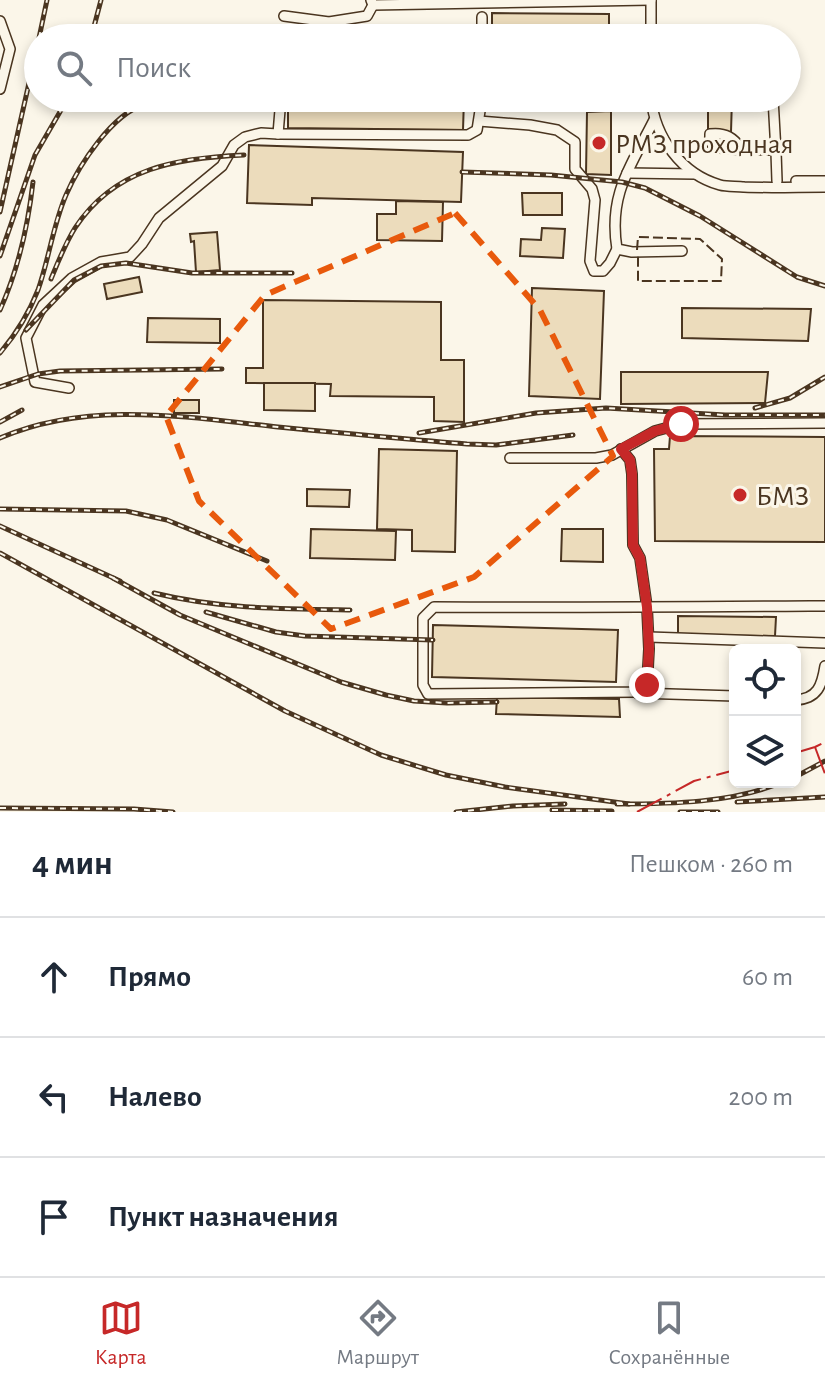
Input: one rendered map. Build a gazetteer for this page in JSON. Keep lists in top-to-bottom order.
{
  "places": ["РМЗ проходная", "БМЗ"],
  "page": {
    "search": "Поиск",
    "heading": ["4 мин", "Пешком · 260 m"],
    "list": [
      ["Прямо", "60 m"],
      ["Налево", "200 m"],
      "Пункт назначения"
    ],
    "nav": ["Карта", "Маршрут", "Сохранённые"]
  }
}
